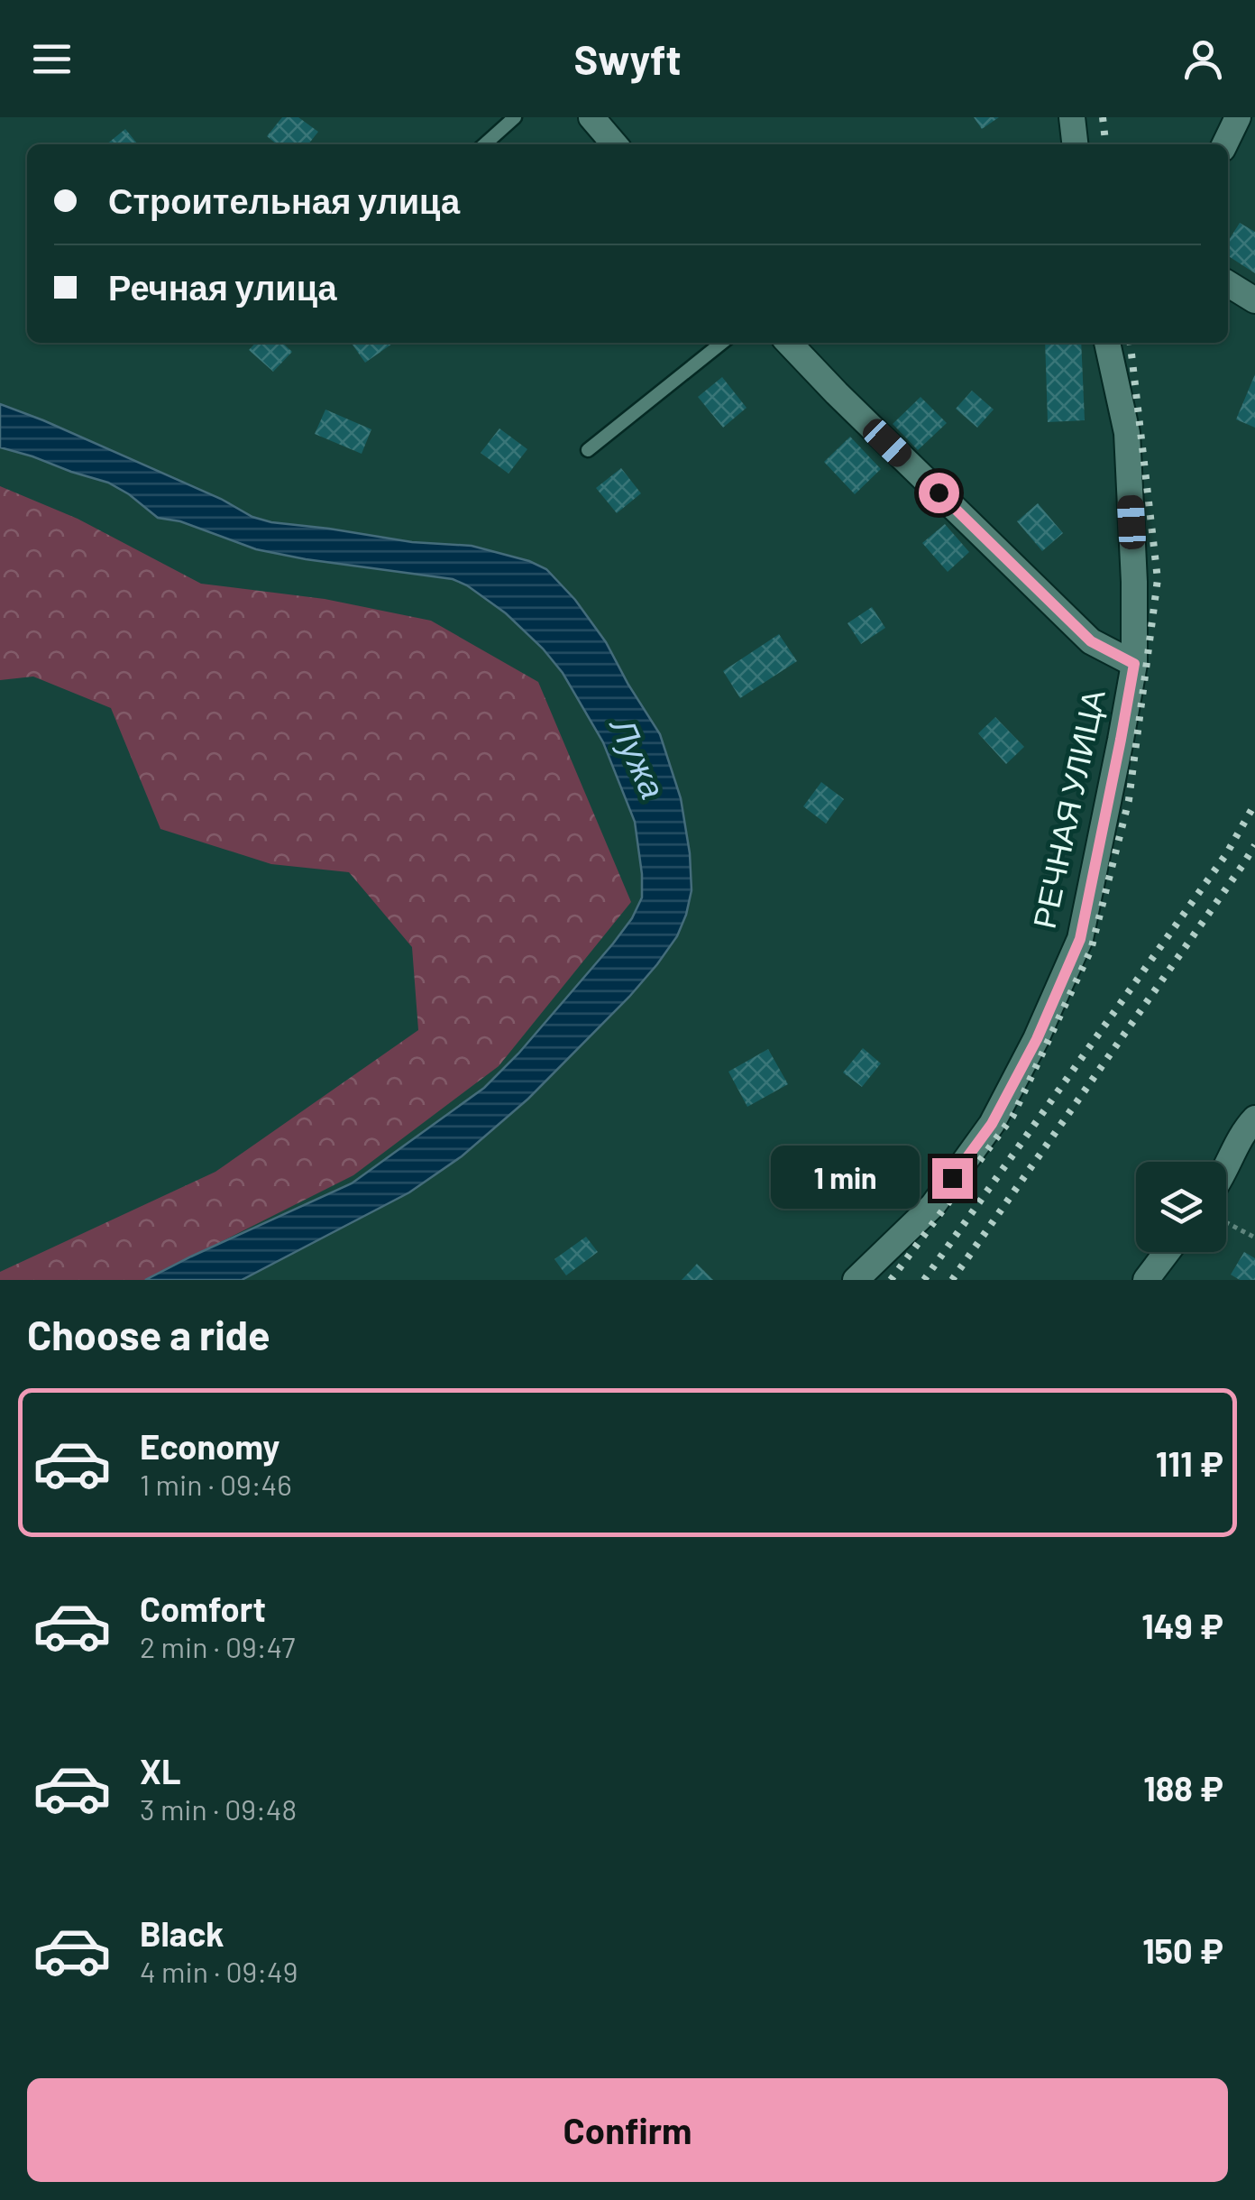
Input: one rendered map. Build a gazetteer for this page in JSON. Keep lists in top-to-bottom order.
{
  "streets": {
    "street": ["РЕЧНАЯ УЛИЦА"]
  },
  "water": ["Лужа"],
  "page": {
    "header": "Swyft",
    "banner": ["Строительная улица", "Речная улица"],
    "bubble": "1 min",
    "heading": "Choose a ride",
    "list": [
      {
        "name": "Economy",
        "note": "1 min · 09:46",
        "value": "111 ₽"
      },
      {
        "name": "Comfort",
        "note": "2 min · 09:47",
        "value": "149 ₽"
      },
      {
        "name": "XL",
        "note": "3 min · 09:48",
        "value": "188 ₽"
      },
      {
        "name": "Black",
        "note": "4 min · 09:49",
        "value": "150 ₽"
      }
    ],
    "buttons": "Confirm"
  }
}
